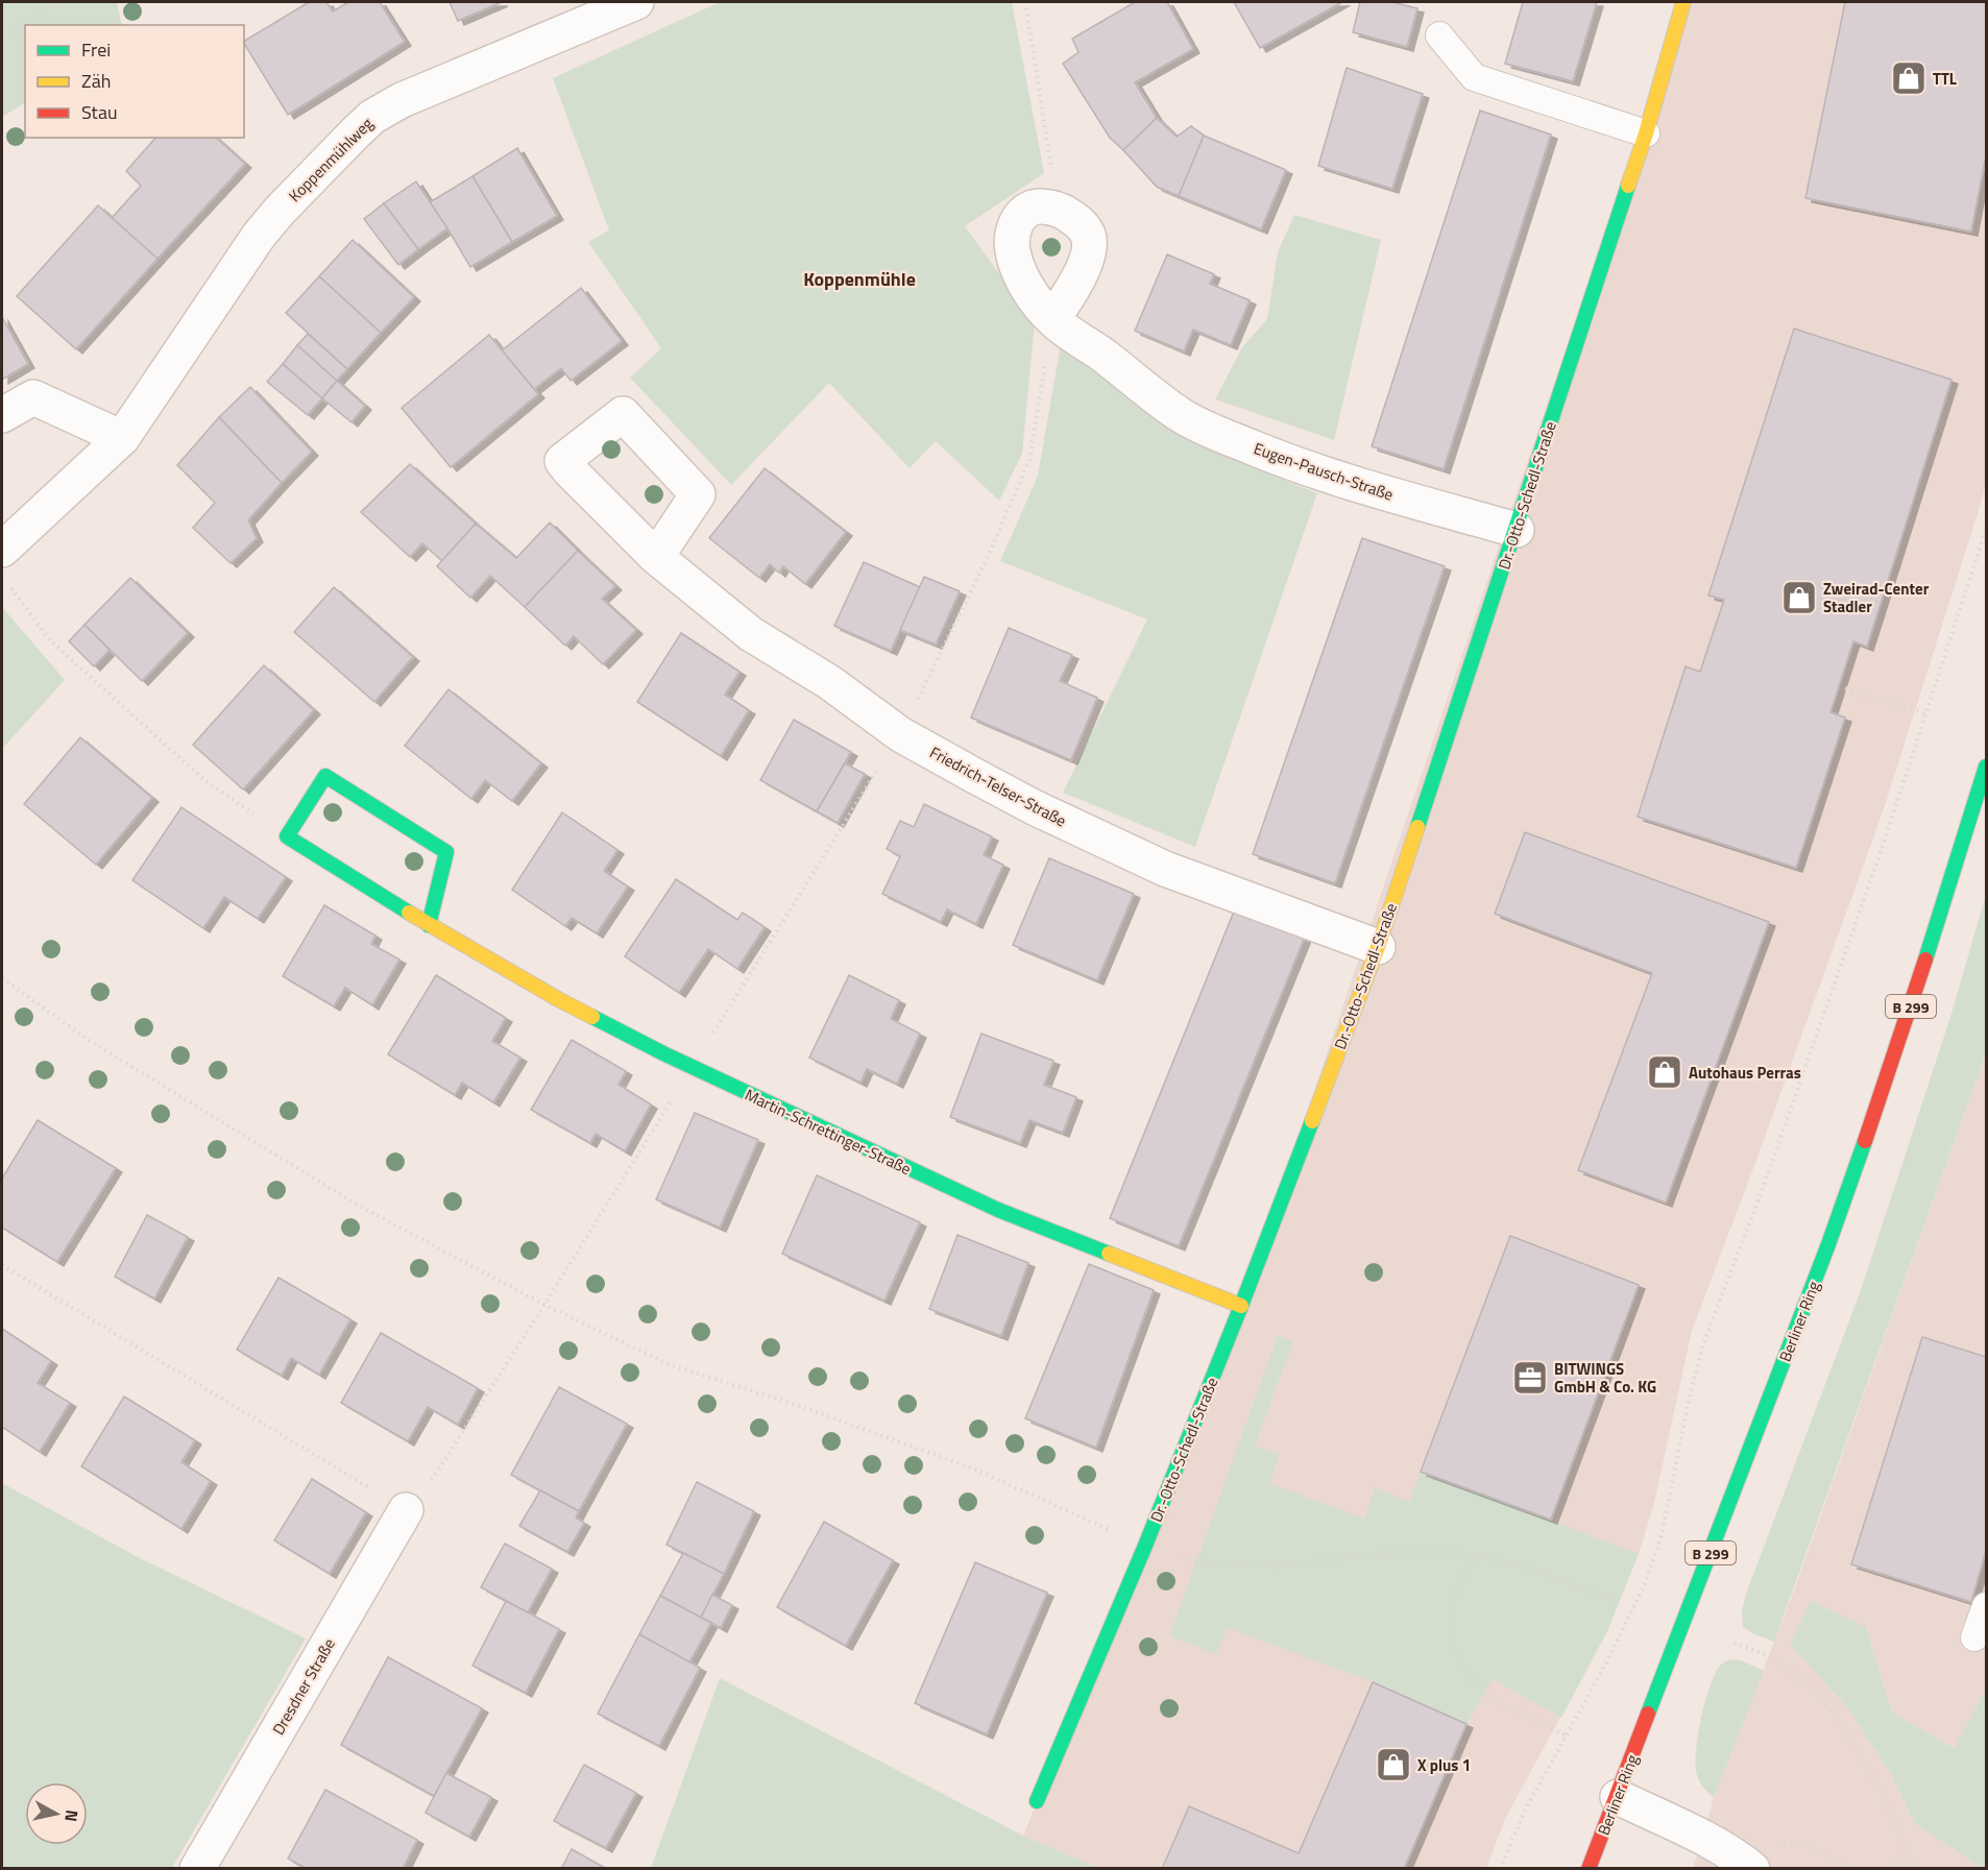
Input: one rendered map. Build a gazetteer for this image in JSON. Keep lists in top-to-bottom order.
{
  "streets": {
    "street": [
      "Koppenmühlweg",
      "Eugen-Pausch-Straße",
      "Dr.-Otto-Schedl-Straße",
      "Friedrich-Telser-Straße",
      "B 299",
      "Martin-Schrettinger-Straße",
      "Berliner Ring",
      "Dresdner Straße"
    ]
  },
  "crossings": [
    ["Eugen-Pausch-Straße", "Dr.-Otto-Schedl-Straße"],
    ["Dr.-Otto-Schedl-Straße", "Friedrich-Telser-Straße"],
    ["Dr.-Otto-Schedl-Straße", "Martin-Schrettinger-Straße"]
  ],
  "districts": ["Koppenmühle"],
  "places": {
    "shop": [
      "TTL",
      "Zweirad-Center Stadler",
      "Autohaus Perras",
      "X plus 1"
    ],
    "office": ["BITWINGS GmbH & Co. KG"]
  },
  "legend": ["Frei", "Zäh", "Stau"],
  "north": "right"
}
